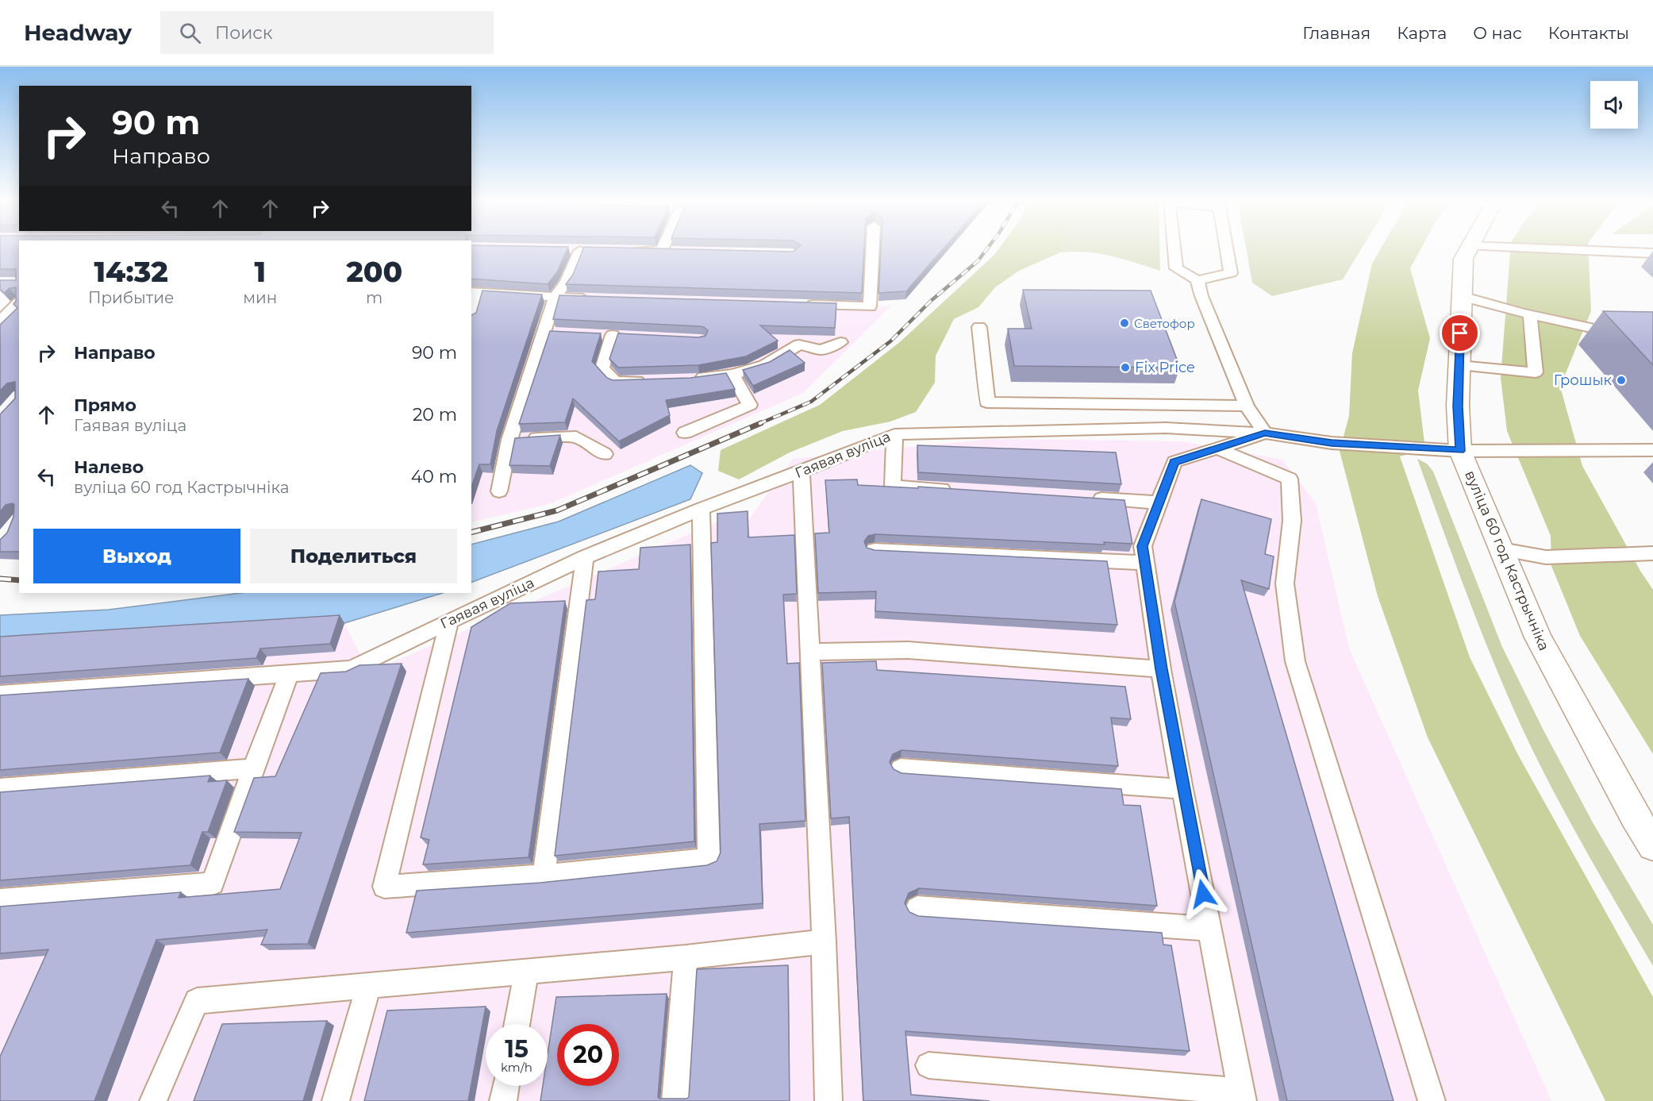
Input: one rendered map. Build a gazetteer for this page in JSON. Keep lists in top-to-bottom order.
{
  "streets": {
    "street": ["вуліца 60 год Кастрычніка"],
    "lane": ["Гаявая вуліца"]
  },
  "crossings": [
    ["Гаявая вуліца", "вуліца 60 год Кастрычніка"]
  ],
  "places": ["Светофор", "Fix Price", "Грошык"],
  "page": {
    "header": "Headway",
    "search": "Поиск",
    "nav": [
      "Главная",
      "Карта",
      "О нас",
      "Контакты"
    ],
    "turn": ["90 m", "Направо"],
    "eta": [
      "14:32",
      "Прибытие",
      "1",
      "мин",
      "200",
      "m"
    ],
    "list": [
      {
        "name": "Направо",
        "value": "90 m"
      },
      {
        "name": "Прямо",
        "note": "Гаявая вуліца",
        "value": "20 m"
      },
      {
        "name": "Налево",
        "note": "вуліца 60 год Кастрычніка",
        "value": "40 m"
      }
    ],
    "buttons": ["Выход", "Поделиться"],
    "speed": "15 km/h",
    "limit": "20"
  }
}
